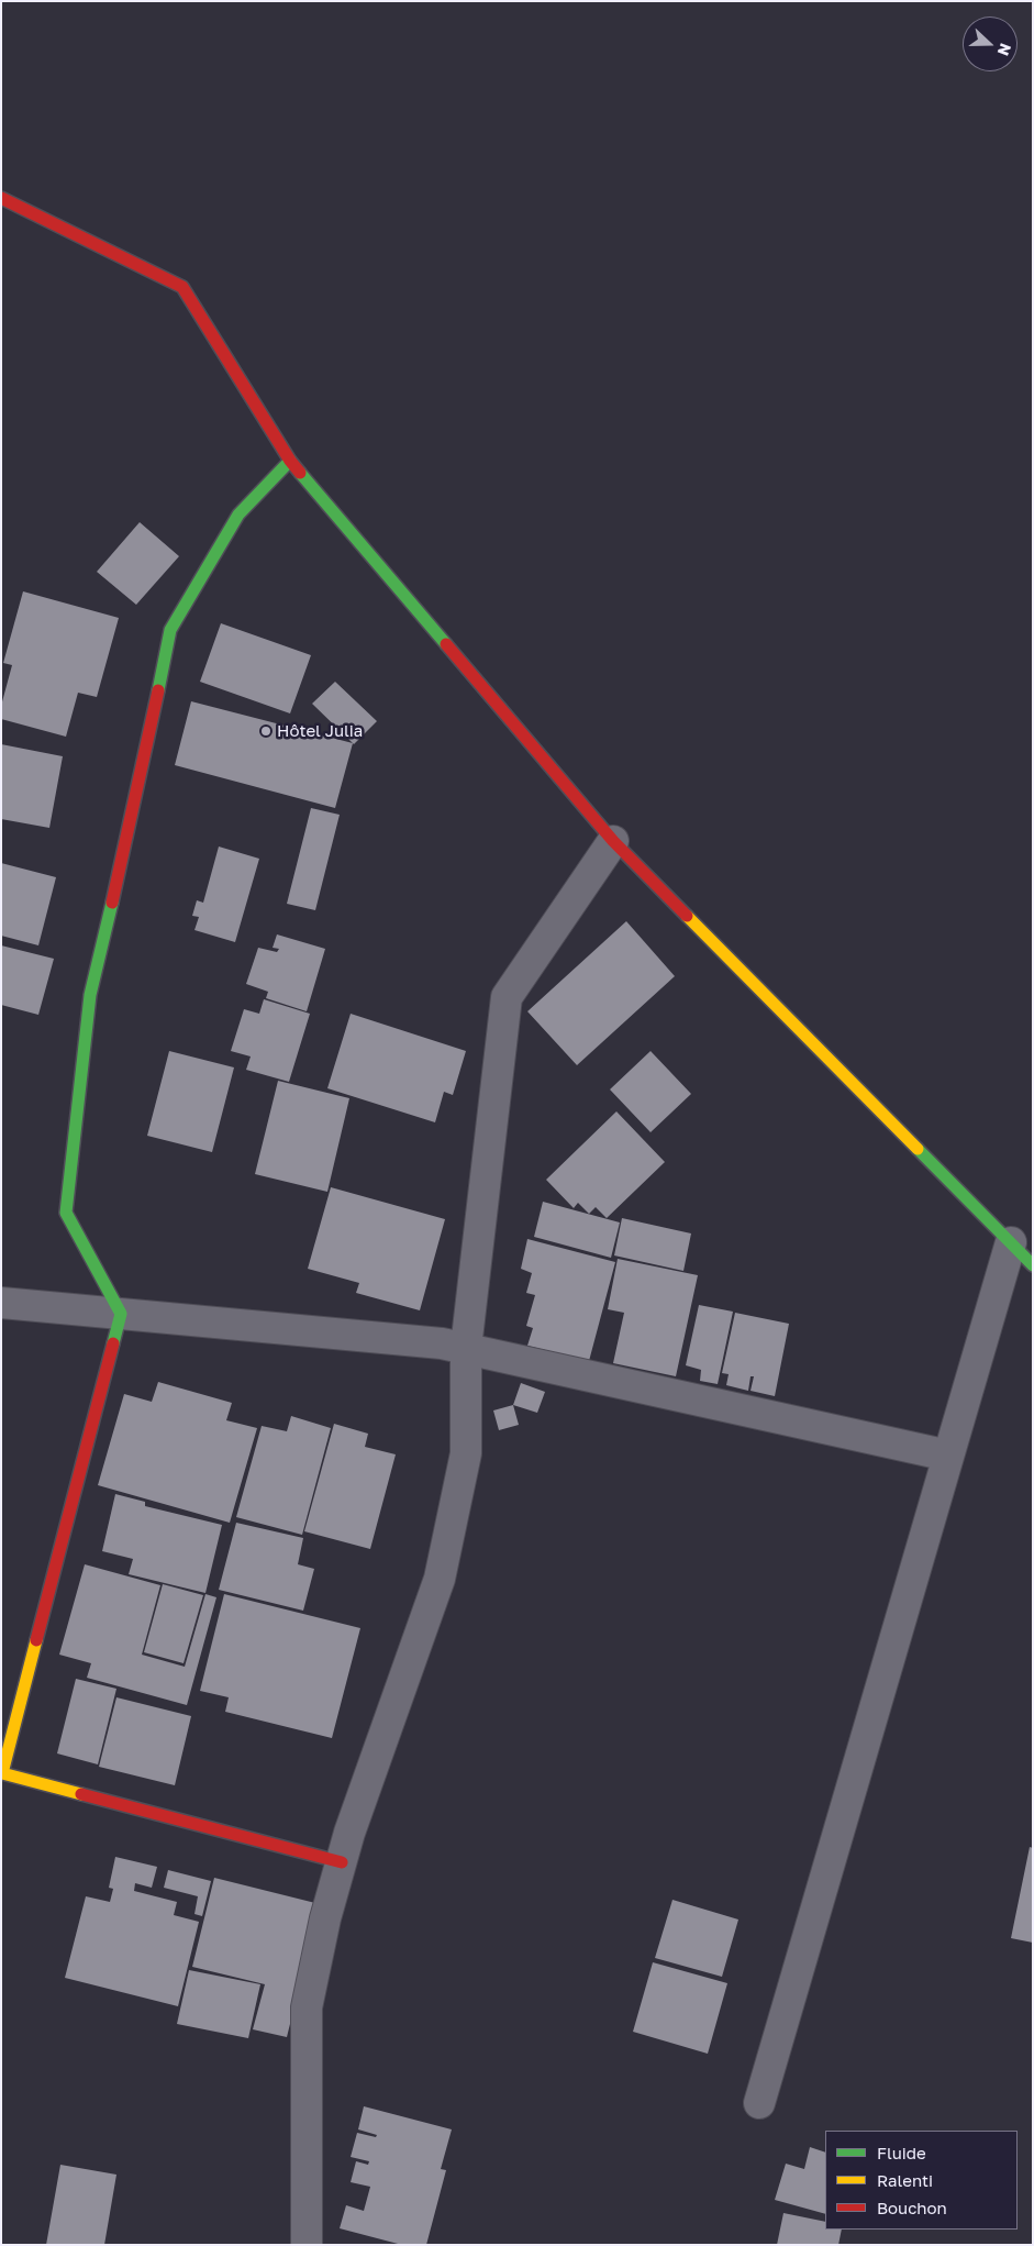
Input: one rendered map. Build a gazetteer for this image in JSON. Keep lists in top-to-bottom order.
{
  "places": ["Hôtel Julia"],
  "legend": ["Fluide", "Ralenti", "Bouchon"],
  "north": "right"
}
